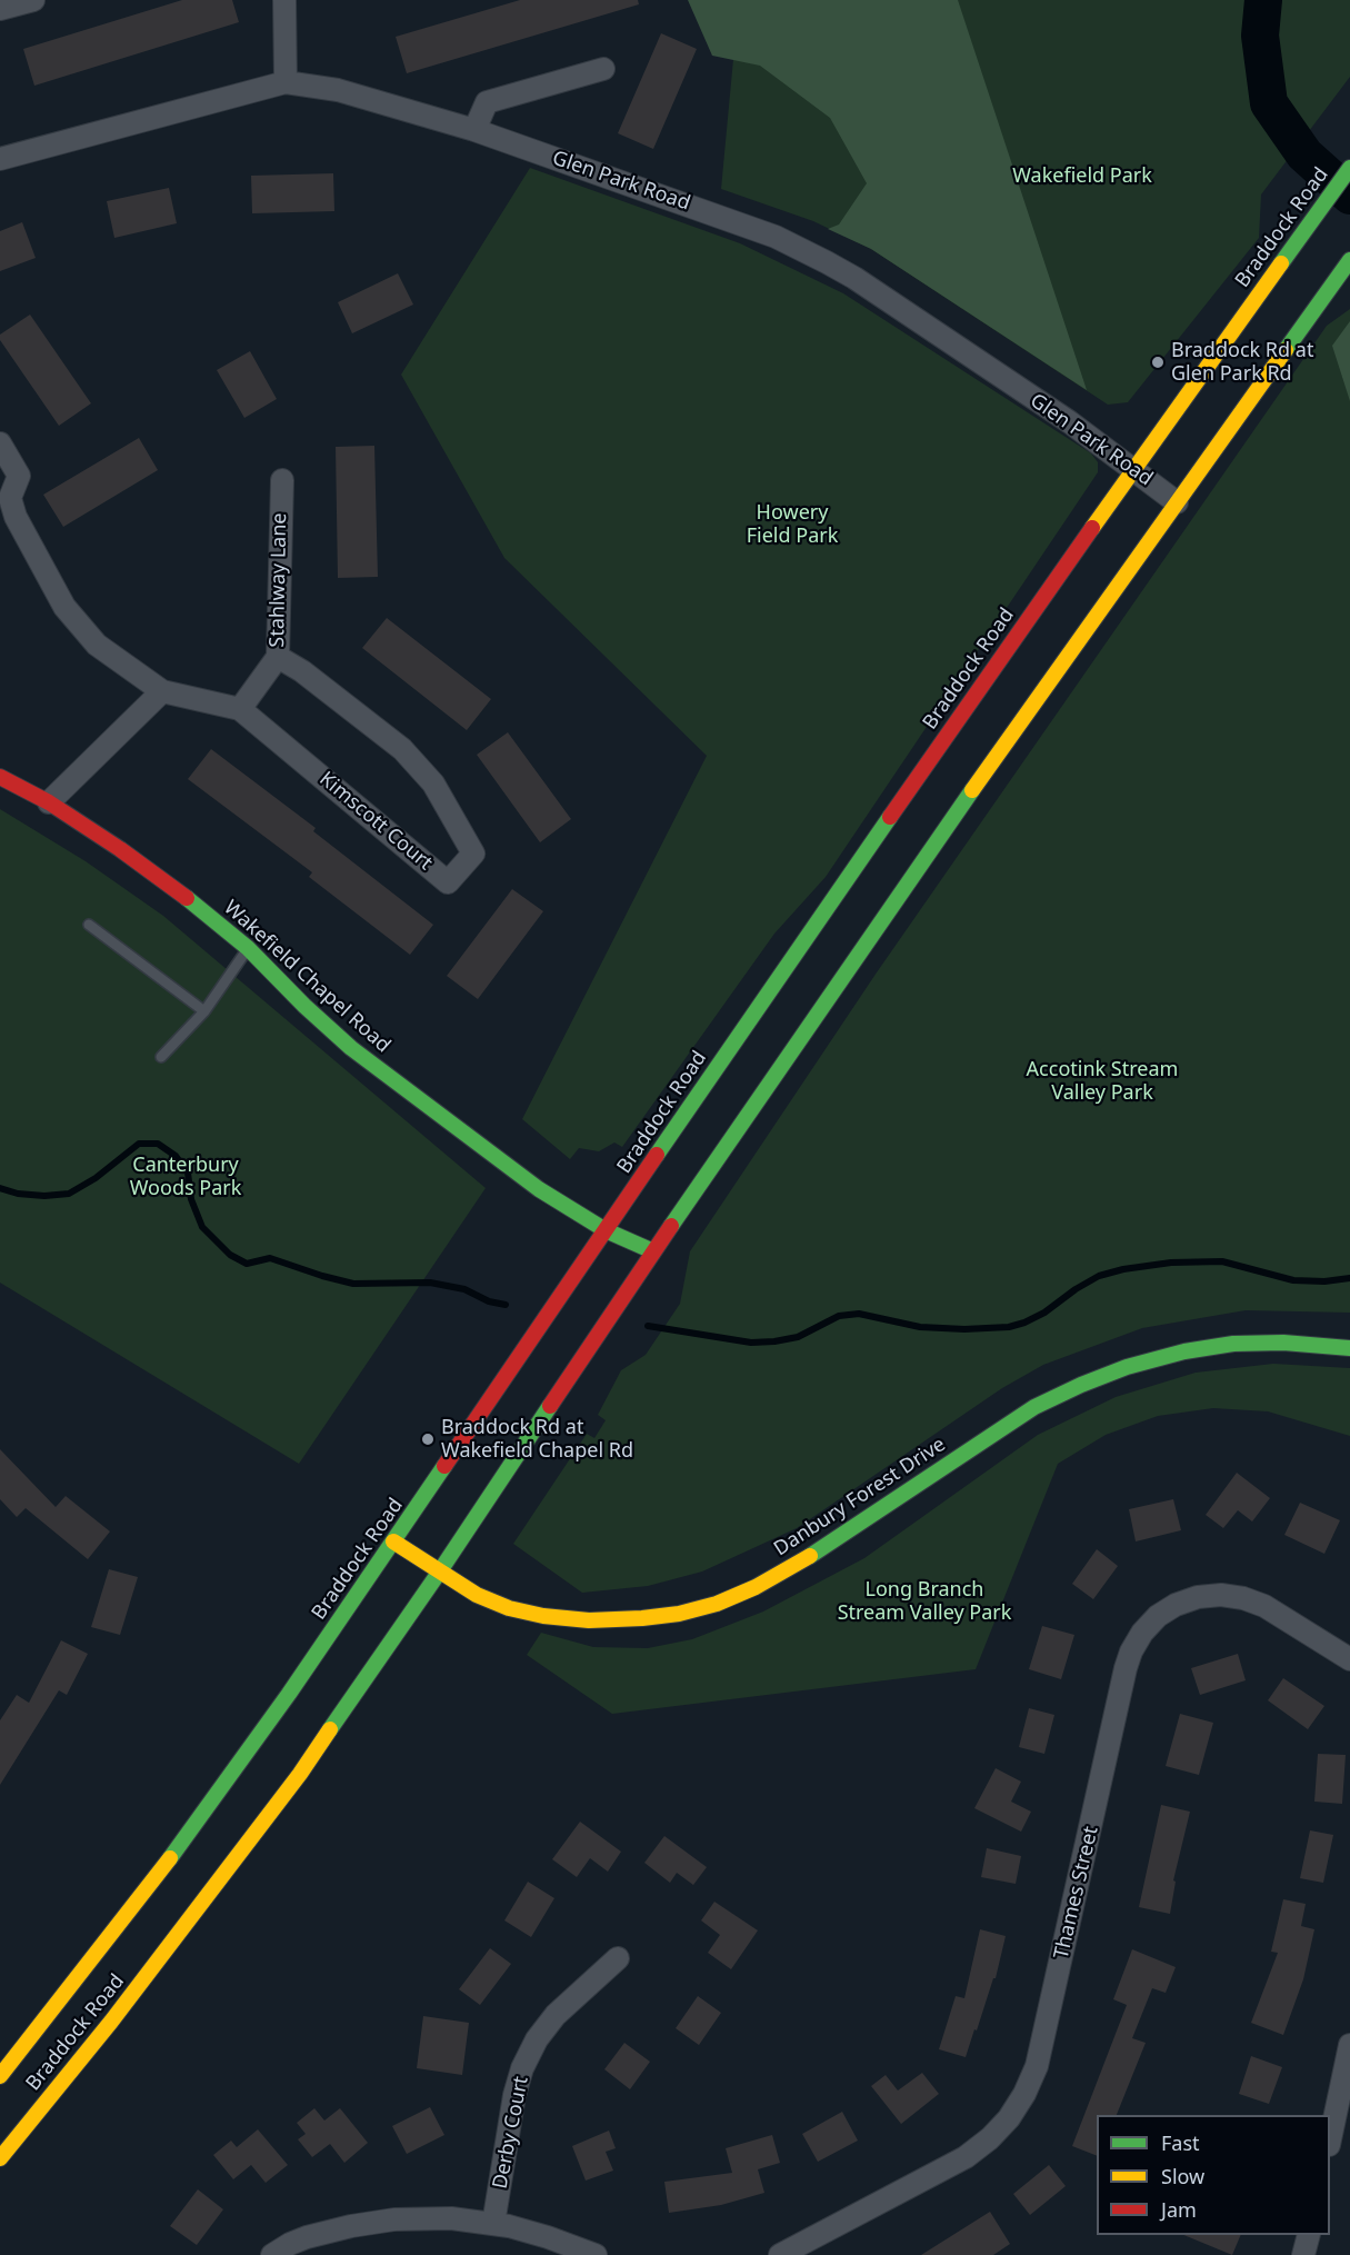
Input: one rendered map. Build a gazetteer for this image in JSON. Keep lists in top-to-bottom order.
{
  "streets": {
    "main road": ["Braddock Road", "Wakefield Chapel Road", "Danbury Forest Drive"],
    "street": [
      "Glen Park Road",
      "Stahlway Lane",
      "Kimscott Court",
      "Thames Street",
      "Derby Court"
    ]
  },
  "crossings": [
    ["Glen Park Road", "Braddock Road"],
    ["Braddock Road", "Wakefield Chapel Road"],
    ["Braddock Road", "Danbury Forest Drive"],
    ["Stahlway Lane", "Kimscott Court"]
  ],
  "parks": [
    "Wakefield Park",
    "Howery Field Park",
    "Accotink Stream Valley Park",
    "Canterbury Woods Park",
    "Long Branch Stream Valley Park"
  ],
  "places": ["Braddock Rd at Glen Park Rd", "Braddock Rd at Wakefield Chapel Rd"],
  "legend": ["Fast", "Slow", "Jam"]
}
